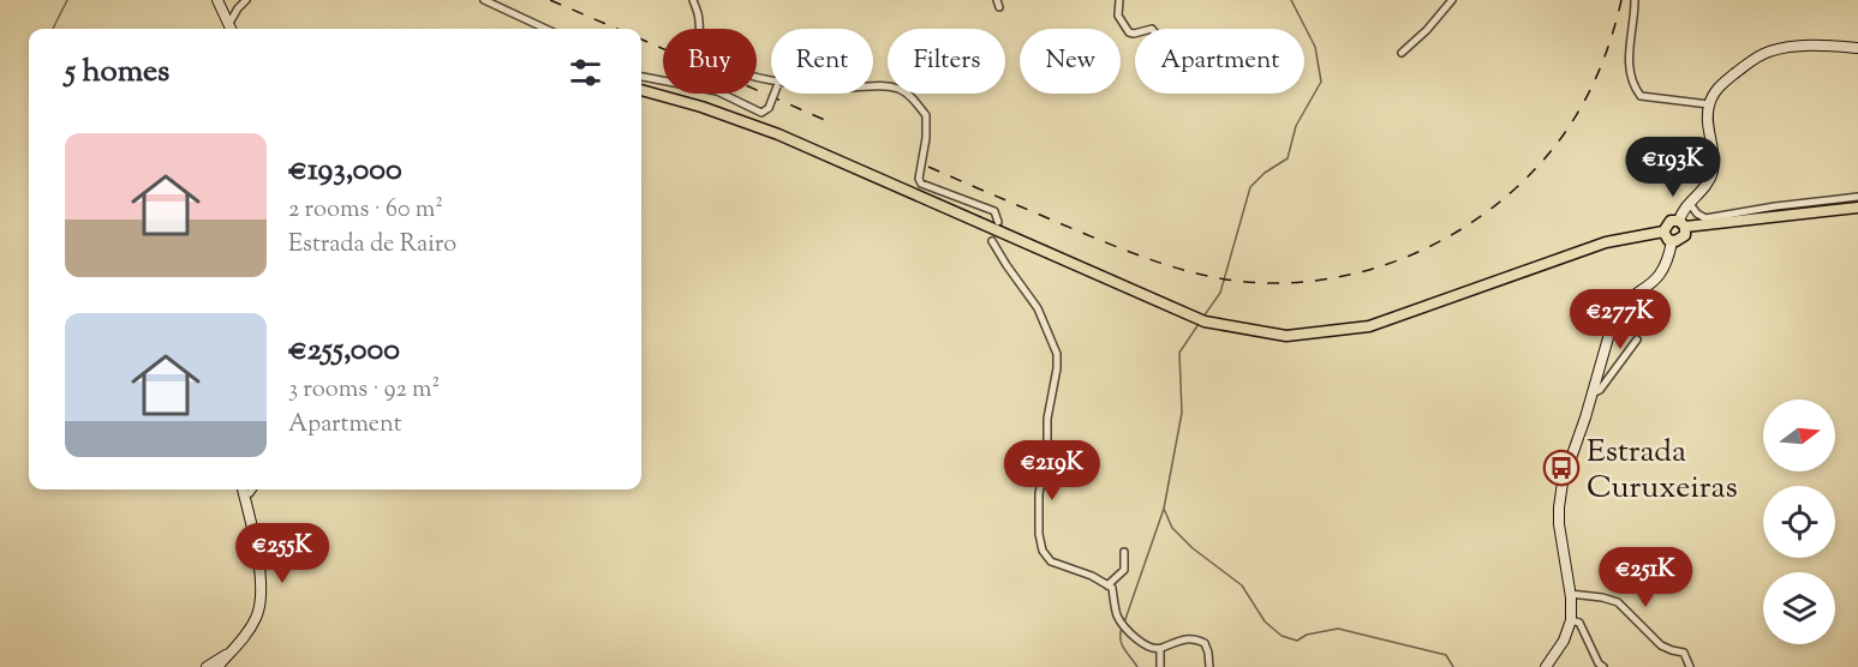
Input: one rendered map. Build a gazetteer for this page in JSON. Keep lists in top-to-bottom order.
{
  "places": {
    "bus stop": ["Estrada Curuxeiras"]
  },
  "north": "right",
  "page": {
    "chip": [
      "Buy",
      "Rent",
      "Filters",
      "New",
      "Apartment"
    ],
    "heading": "5 homes",
    "list": [
      {
        "name": "€193,000",
        "note": "2 rooms · 60 m² · Estrada de Rairo"
      },
      {
        "name": "€255,000",
        "note": "3 rooms · 92 m² · Apartment"
      }
    ],
    "price": [
      "€193K",
      "€277K",
      "€219K",
      "€255K",
      "€251K"
    ]
  }
}
